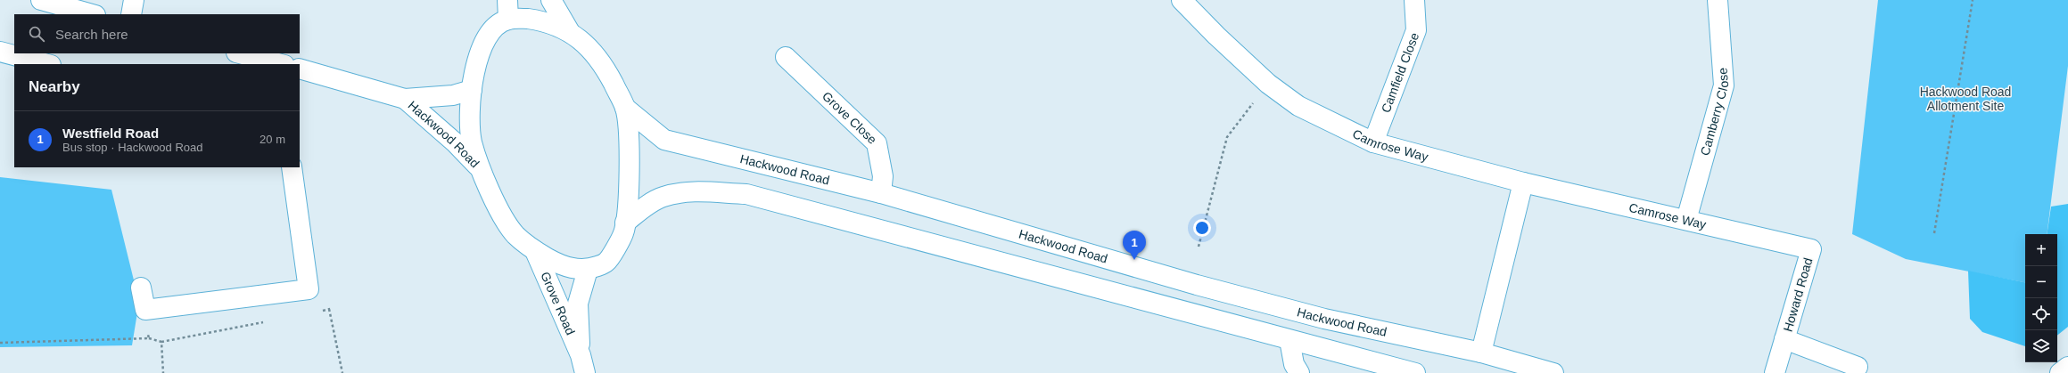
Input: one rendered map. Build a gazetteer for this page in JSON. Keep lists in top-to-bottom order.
{
  "streets": {
    "main road": [
      "Camfield Close",
      "Camberry Close",
      "Grove Close",
      "Hackwood Road",
      "Camrose Way",
      "Howard Road",
      "Grove Road"
    ]
  },
  "crossings": [
    ["Camfield Close", "Camrose Way"],
    ["Camberry Close", "Camrose Way"],
    ["Grove Close", "Hackwood Road"],
    ["Camrose Way", "Howard Road"]
  ],
  "parks": ["Hackwood Road Allotment Site"],
  "page": {
    "search": "Search here",
    "heading": "Nearby",
    "list": [
      {
        "mark": "1",
        "name": "Westfield Road",
        "note": "Bus stop · Hackwood Road",
        "value": "20 m"
      }
    ],
    "pins": "1",
    "map_buttons": ["+", "−"]
  }
}
